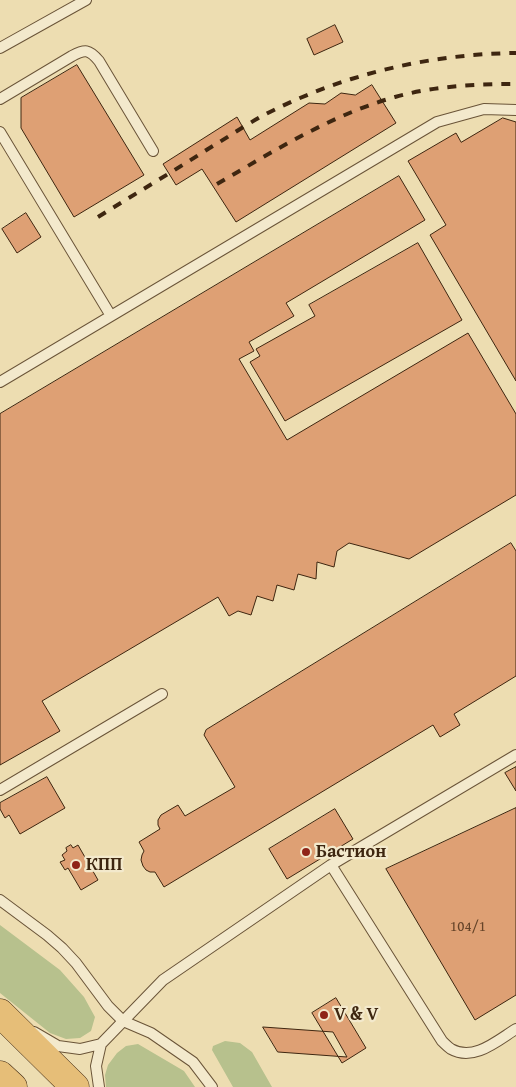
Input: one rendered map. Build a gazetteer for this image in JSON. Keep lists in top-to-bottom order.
{
  "places": ["Бастион", "КПП", "V & V"],
  "house_numbers": ["104/1"]
}
